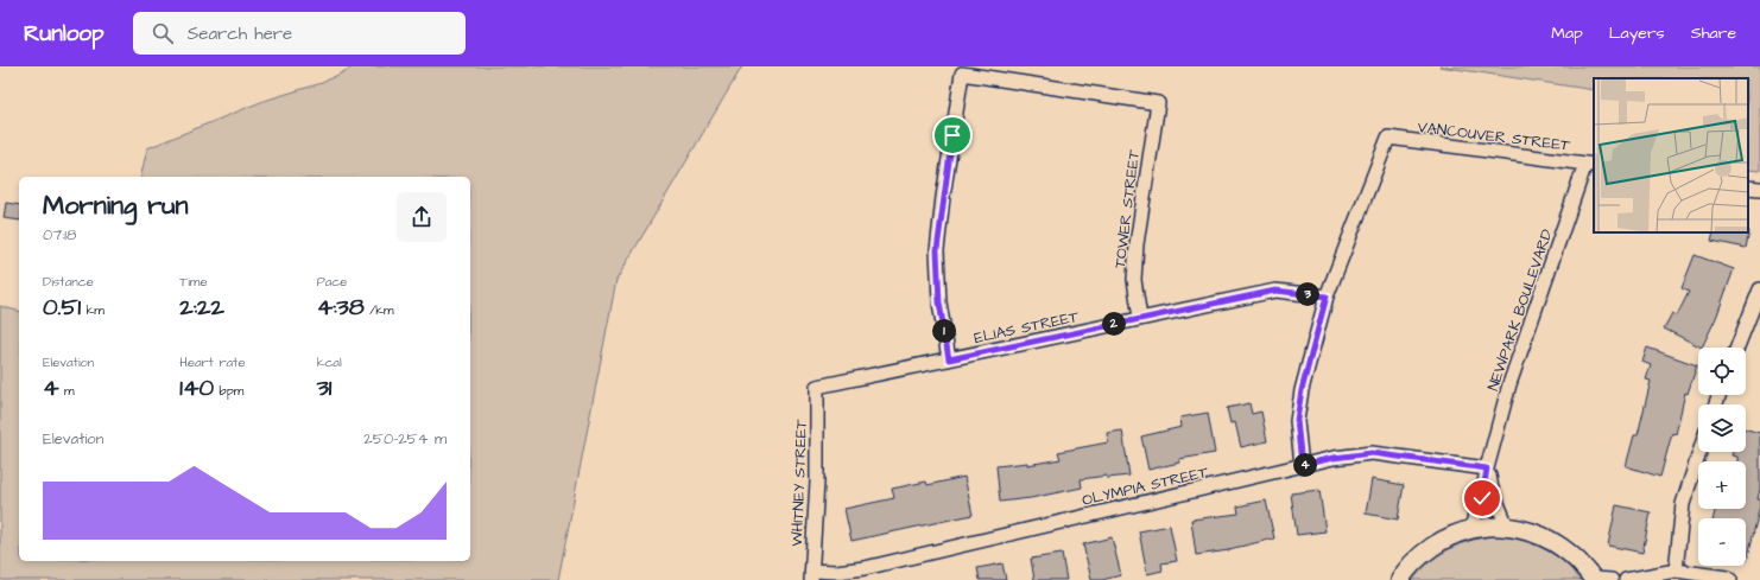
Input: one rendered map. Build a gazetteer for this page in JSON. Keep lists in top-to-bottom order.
{
  "streets": {
    "street": [
      "VANCOUVER STREET",
      "TOWER STREET",
      "NEWPARK BOULEVARD",
      "ELIAS STREET",
      "WHITNEY STREET",
      "OLYMPIA STREET"
    ]
  },
  "crossings": [
    ["VANCOUVER STREET", "NEWPARK BOULEVARD"],
    ["VANCOUVER STREET", "ELIAS STREET"],
    ["TOWER STREET", "ELIAS STREET"],
    ["NEWPARK BOULEVARD", "OLYMPIA STREET"],
    ["ELIAS STREET", "WHITNEY STREET"],
    ["WHITNEY STREET", "OLYMPIA STREET"]
  ],
  "page": {
    "header": "Runloop",
    "search": "Search here",
    "nav": ["Map", "Layers", "Share"],
    "heading": ["Morning run", "07:18"],
    "stats": [
      ["Distance", "0.51 km"],
      ["Time", "2:22"],
      ["Pace", "4:38 /km"],
      ["Elevation", "4 m"],
      ["Heart rate", "140 bpm"],
      ["kcal", "31"]
    ],
    "pins": [
      "3",
      "2",
      "1",
      "4"
    ],
    "map_buttons": ["+", "−"],
    "chart": ["Elevation", "250–254 m"]
  }
}
